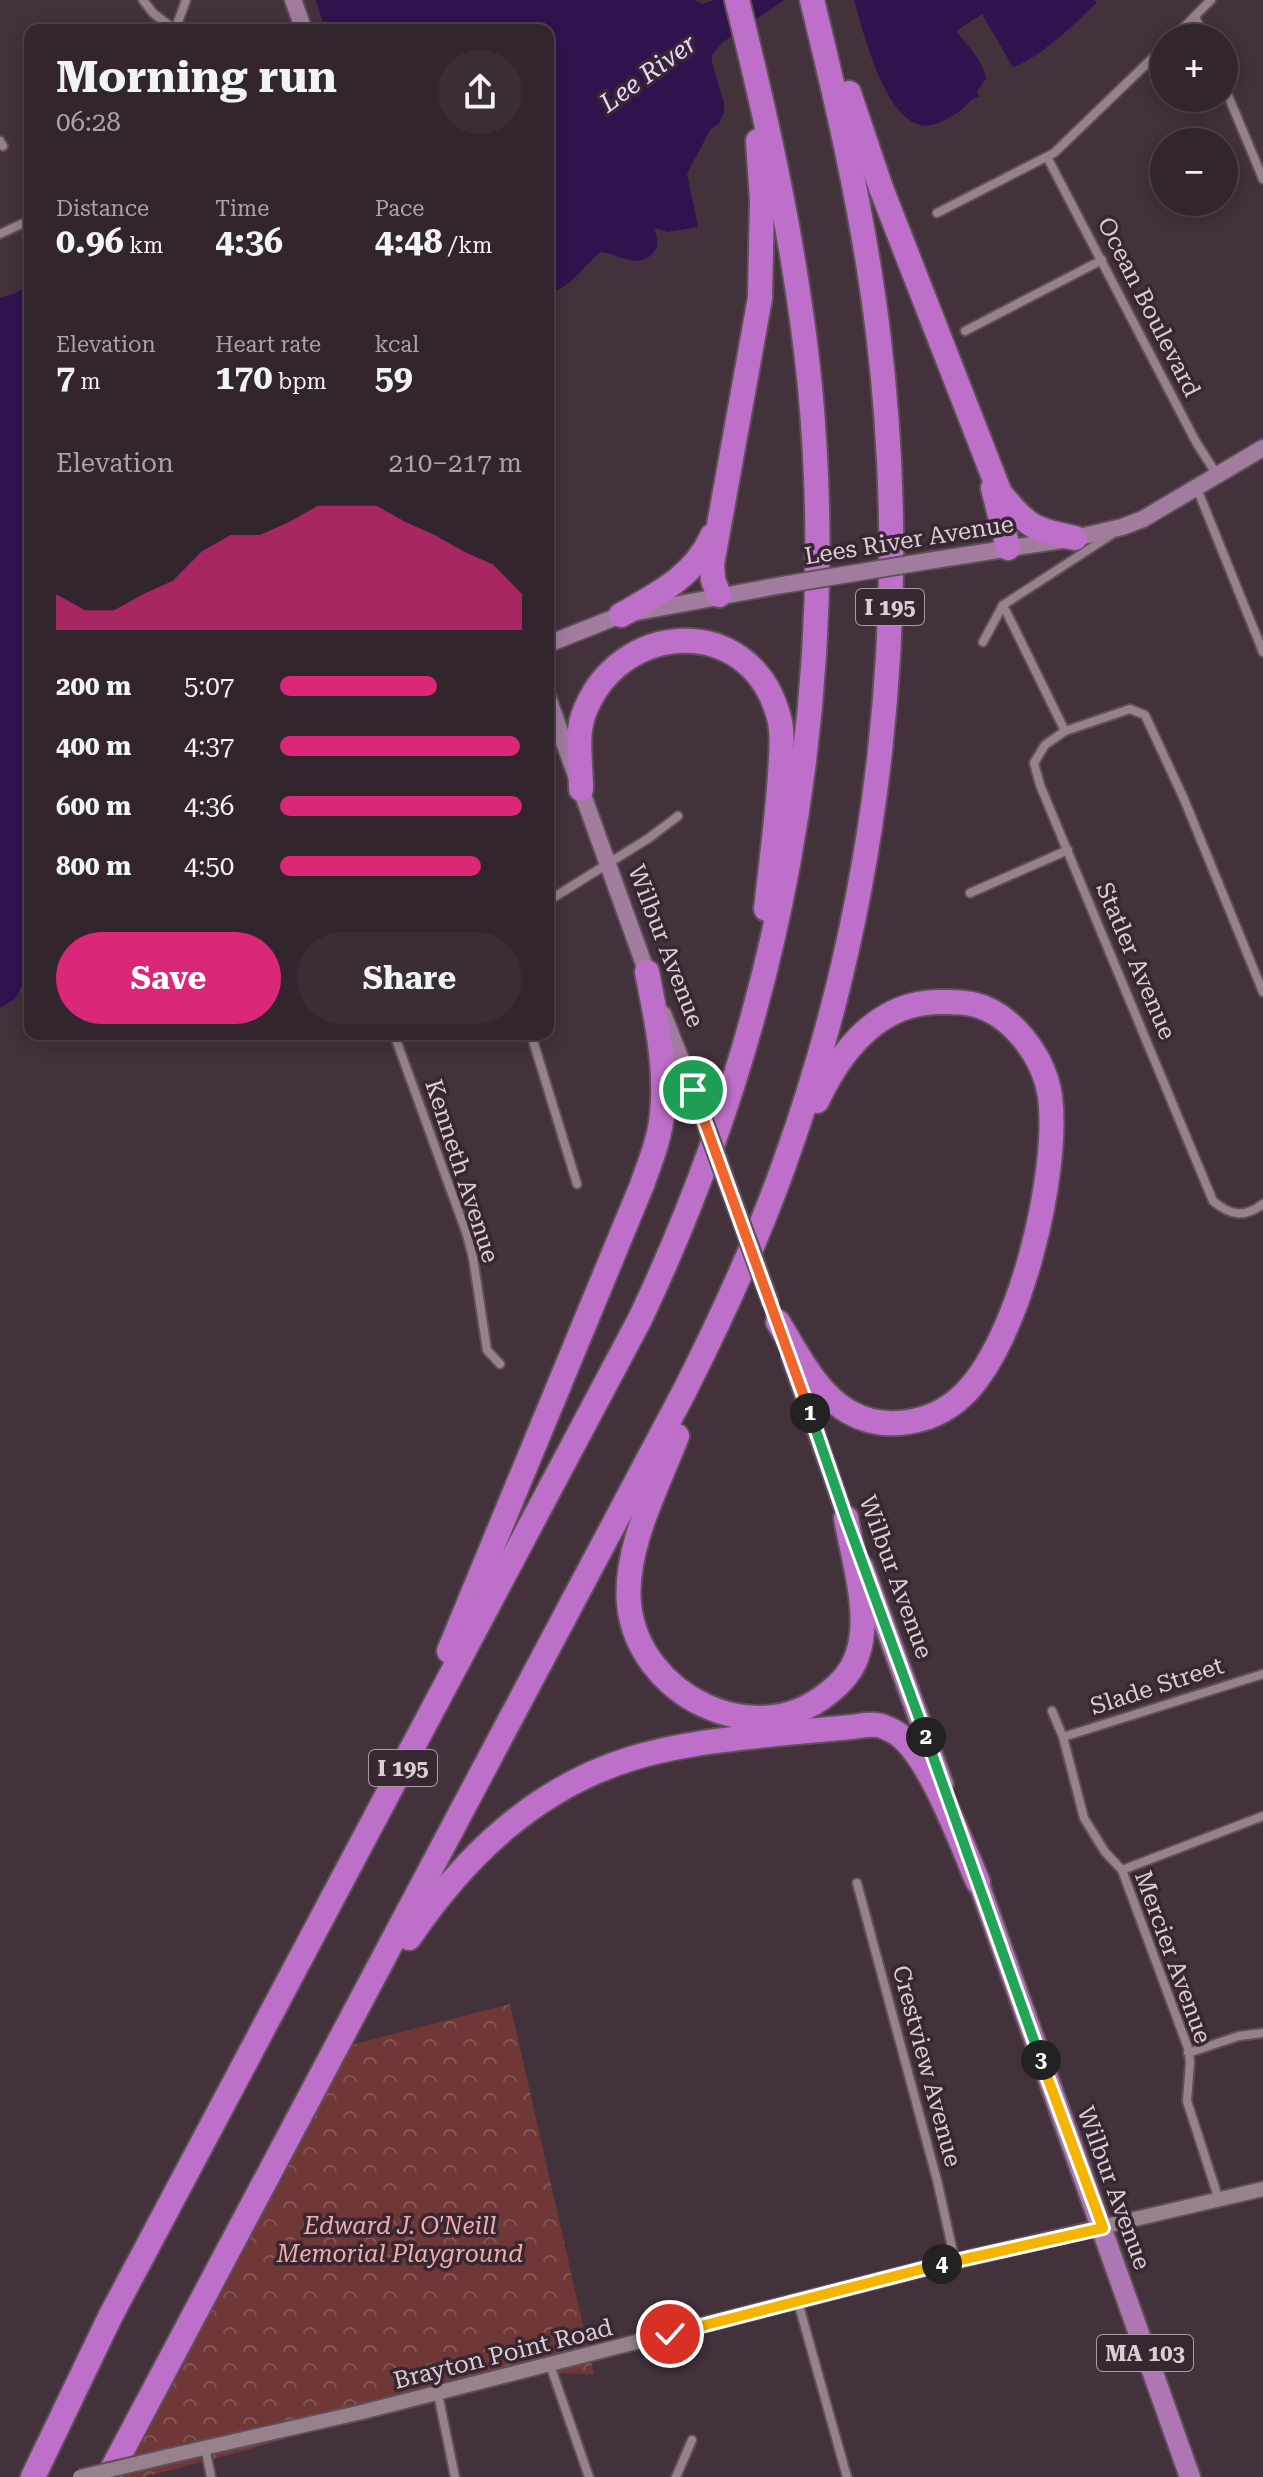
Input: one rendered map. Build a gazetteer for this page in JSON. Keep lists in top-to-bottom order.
{
  "streets": {
    "highway": ["I 195"],
    "main road": ["Lees River Avenue", "Wilbur Avenue", "MA 103"],
    "street": [
      "Ocean Boulevard",
      "Statler Avenue",
      "Kenneth Avenue",
      "Slade Street",
      "Mercier Avenue",
      "Crestview Avenue",
      "Brayton Point Road"
    ]
  },
  "crossings": [
    ["Ocean Boulevard", "Lees River Avenue"],
    ["Wilbur Avenue", "Brayton Point Road"],
    ["Slade Street", "Mercier Avenue"],
    ["Mercier Avenue", "Brayton Point Road"],
    ["Crestview Avenue", "Brayton Point Road"]
  ],
  "water": ["Lee River"],
  "parks": ["Edward J. O'Neill Memorial Playground"],
  "page": {
    "map_buttons": ["+", "−"],
    "heading": ["Morning run", "06:28"],
    "stats": [
      ["Distance", "0.96 km"],
      ["Time", "4:36"],
      ["Pace", "4:48 /km"],
      ["Elevation", "7 m"],
      ["Heart rate", "170 bpm"],
      ["kcal", "59"]
    ],
    "chart": ["Elevation", "210–217 m"],
    "list": [
      {
        "name": "200 m",
        "note": "5:07"
      },
      {
        "name": "400 m",
        "note": "4:37"
      },
      {
        "name": "600 m",
        "note": "4:36"
      },
      {
        "name": "800 m",
        "note": "4:50"
      }
    ],
    "buttons": ["Save", "Share"],
    "pins": [
      "1",
      "2",
      "3",
      "4"
    ]
  }
}
